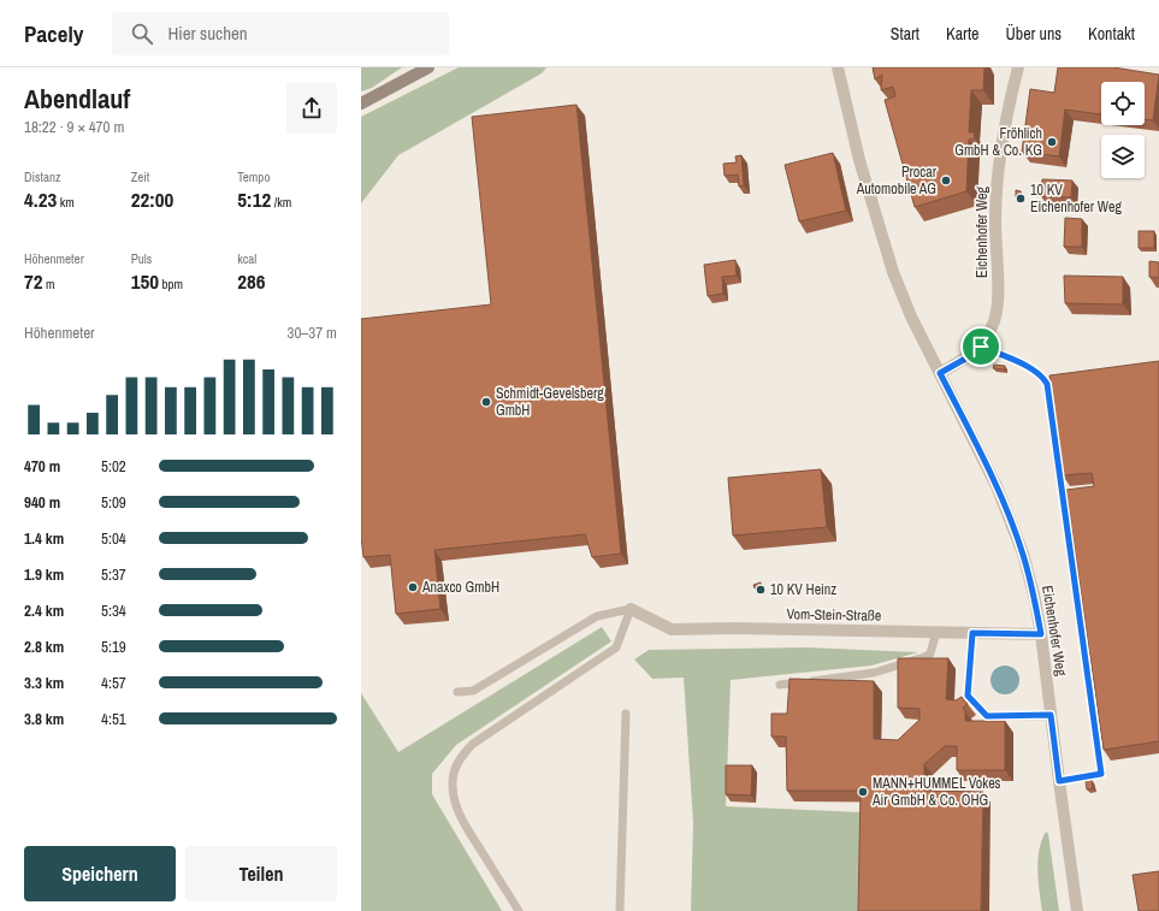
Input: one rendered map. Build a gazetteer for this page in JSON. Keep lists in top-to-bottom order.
{
  "streets": {
    "street": ["Eichenhofer Weg", "Vom-Stein-Straße"]
  },
  "crossings": [
    ["Eichenhofer Weg", "Vom-Stein-Straße"]
  ],
  "places": [
    "Fröhlich GmbH & Co. KG",
    "Procar Automobile AG",
    "10 KV Eichenhofer Weg",
    "Schmidt-Gevelsberg GmbH",
    "Anaxco GmbH",
    "10 KV Heinz",
    "MANN+HUMMEL Vokes Air GmbH & Co. OHG"
  ],
  "page": {
    "header": "Pacely",
    "search": "Hier suchen",
    "nav": [
      "Start",
      "Karte",
      "Über uns",
      "Kontakt"
    ],
    "heading": ["Abendlauf", "18:22 · 9 × 470 m"],
    "stats": [
      ["Distanz", "4.23 km"],
      ["Zeit", "22:00"],
      ["Tempo", "5:12 /km"],
      ["Höhenmeter", "72 m"],
      ["Puls", "150 bpm"],
      ["kcal", "286"]
    ],
    "chart": ["Höhenmeter", "30–37 m"],
    "list": [
      {
        "name": "470 m",
        "note": "5:02"
      },
      {
        "name": "940 m",
        "note": "5:09"
      },
      {
        "name": "1.4 km",
        "note": "5:04"
      },
      {
        "name": "1.9 km",
        "note": "5:37"
      },
      {
        "name": "2.4 km",
        "note": "5:34"
      },
      {
        "name": "2.8 km",
        "note": "5:19"
      },
      {
        "name": "3.3 km",
        "note": "4:57"
      },
      {
        "name": "3.8 km",
        "note": "4:51"
      }
    ],
    "buttons": ["Speichern", "Teilen"]
  }
}
